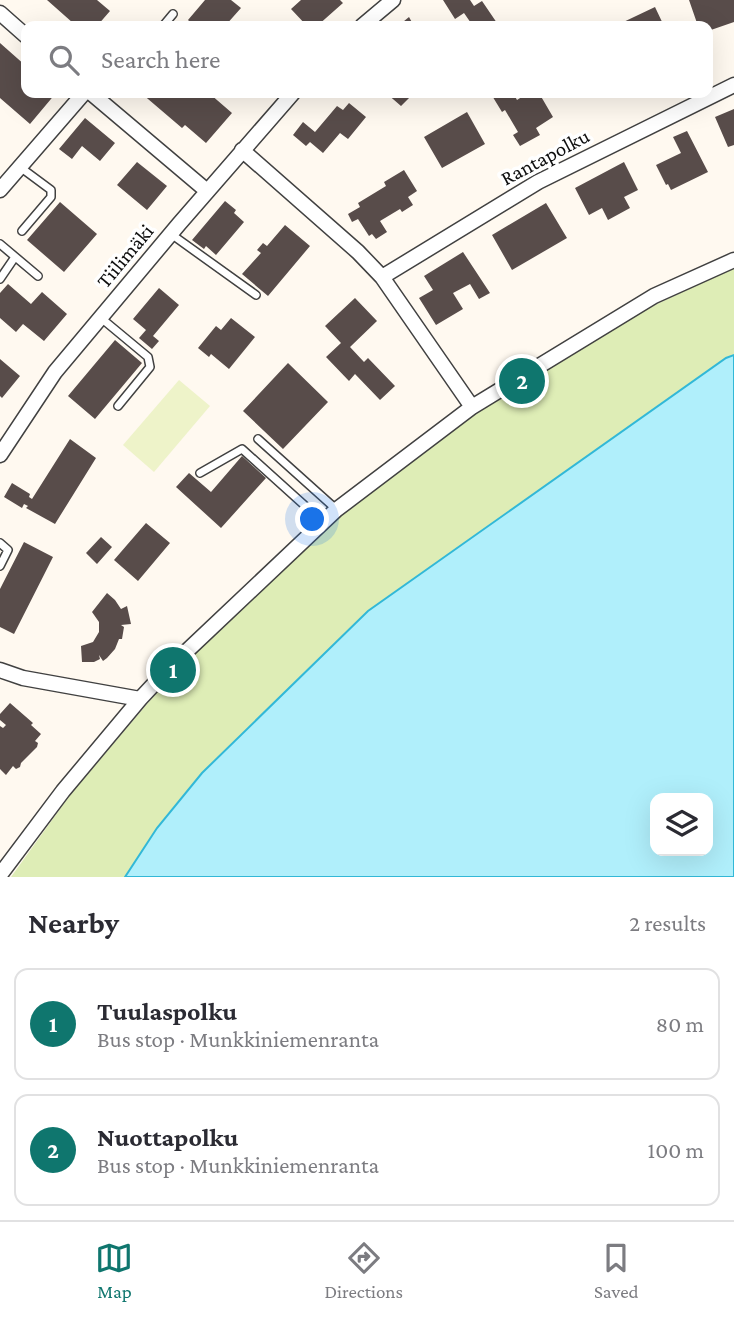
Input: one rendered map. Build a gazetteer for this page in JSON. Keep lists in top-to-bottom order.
{
  "streets": {
    "street": ["Rantapolku", "Tiilimäki"]
  },
  "page": {
    "search": "Search here",
    "pins": ["2", "1"],
    "heading": ["Nearby", "2 results"],
    "list": [
      {
        "mark": "1",
        "name": "Tuulaspolku",
        "note": "Bus stop · Munkkiniemenranta",
        "value": "80 m"
      },
      {
        "mark": "2",
        "name": "Nuottapolku",
        "note": "Bus stop · Munkkiniemenranta",
        "value": "100 m"
      }
    ],
    "nav": ["Map", "Directions", "Saved"]
  }
}
